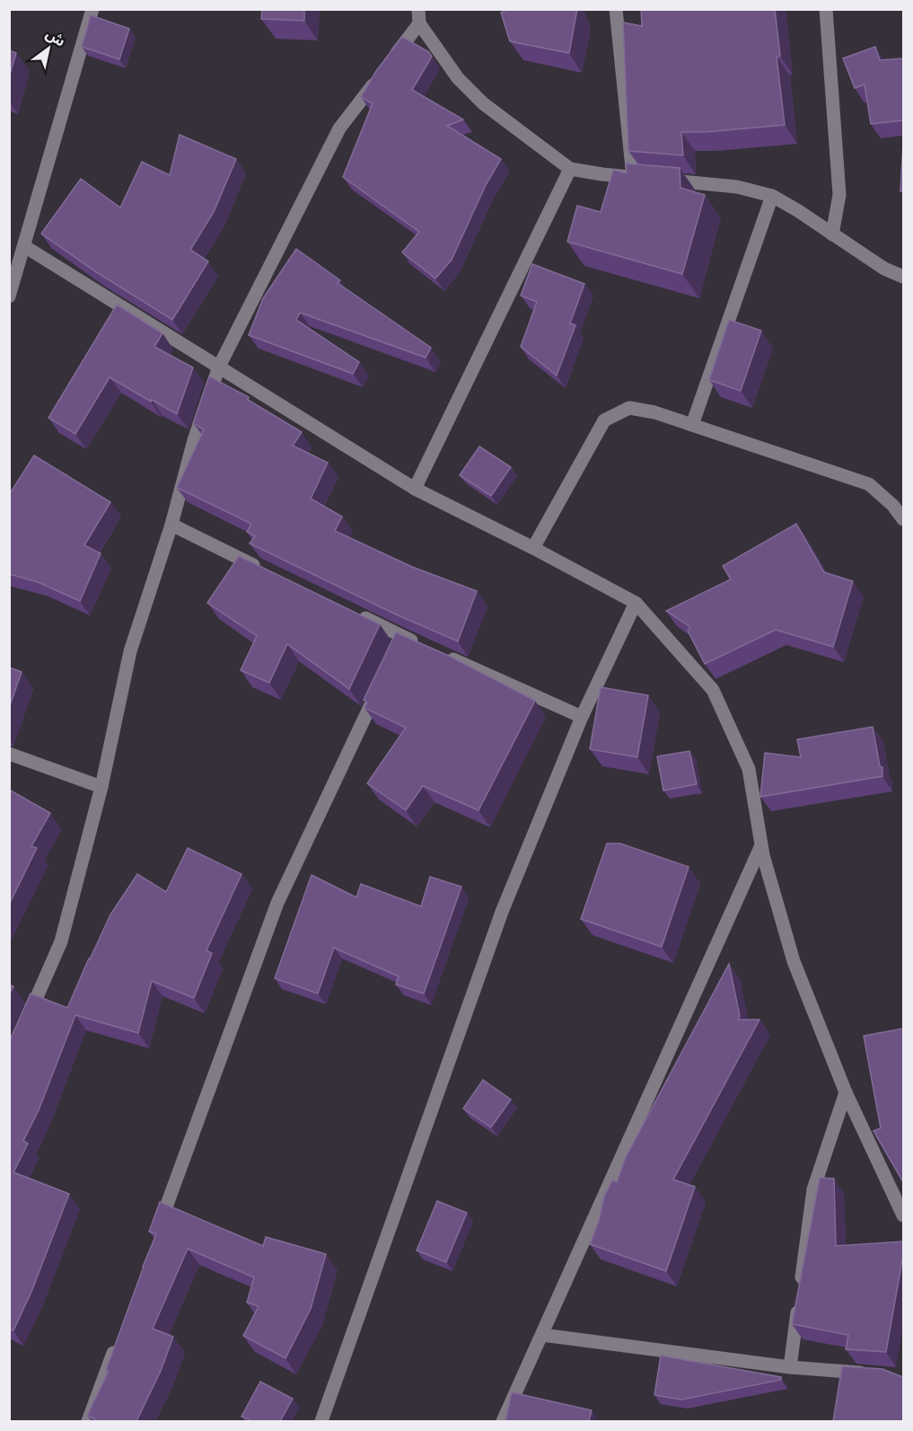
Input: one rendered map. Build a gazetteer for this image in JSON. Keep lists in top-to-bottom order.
{
  "north": "top right"
}
